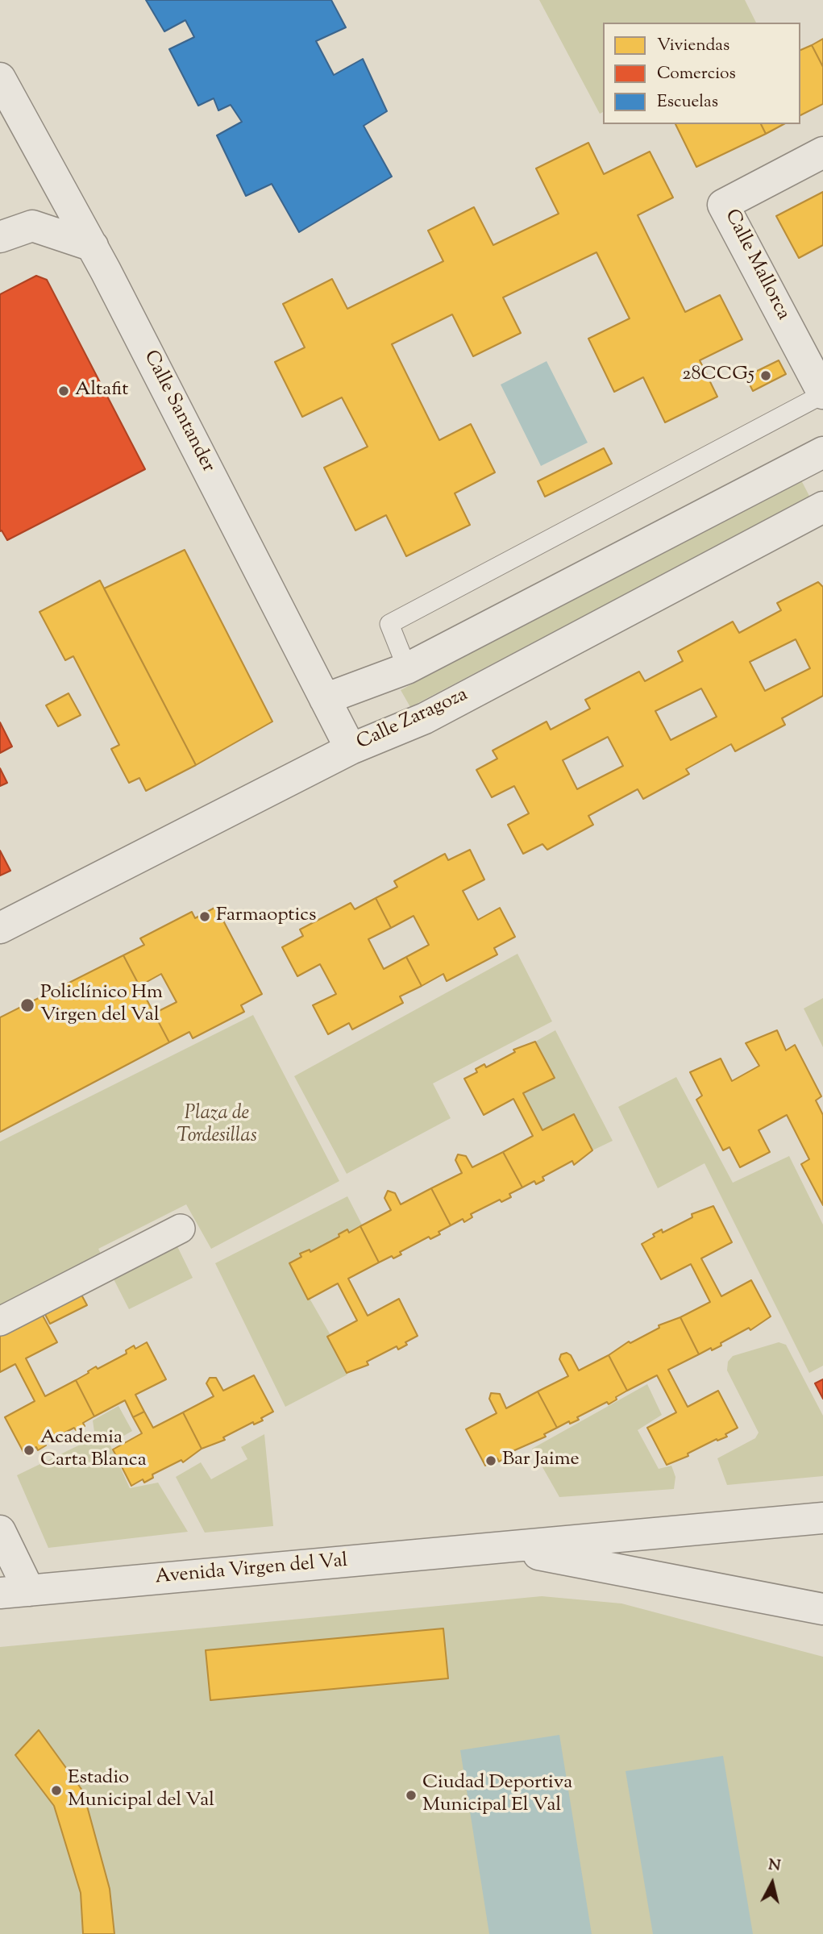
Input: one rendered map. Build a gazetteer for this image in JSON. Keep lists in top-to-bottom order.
{
  "streets": {
    "street": [
      "Calle Mallorca",
      "Calle Santander",
      "Calle Zaragoza",
      "Avenida Virgen del Val"
    ]
  },
  "crossings": [
    ["Calle Santander", "Calle Zaragoza"]
  ],
  "parks": ["Plaza de Tordesillas"],
  "places": [
    "28CCG5",
    "Altafit",
    "Farmaoptics",
    "Policlínico Hm Virgen del Val",
    "Academia Carta Blanca",
    "Bar Jaime",
    "Estadio Municipal del Val",
    "Ciudad Deportiva Municipal El Val"
  ],
  "legend": ["Viviendas", "Comercios", "Escuelas"],
  "north": "top"
}
